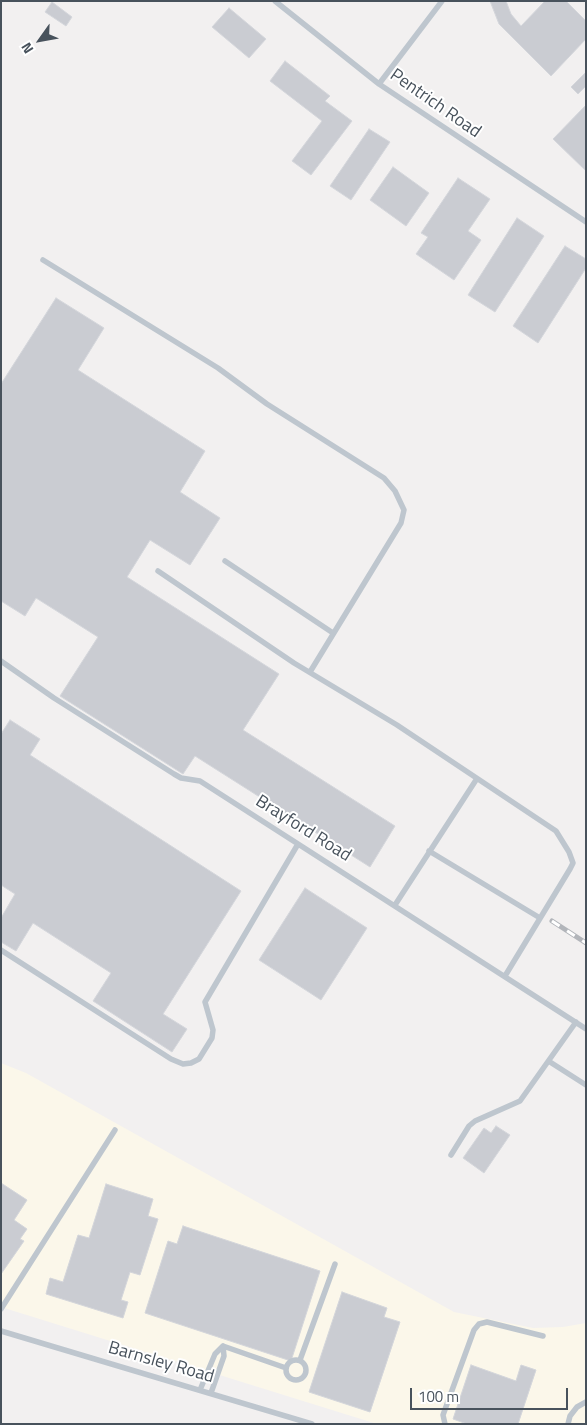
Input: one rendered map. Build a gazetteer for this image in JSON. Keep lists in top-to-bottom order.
{
  "streets": {
    "lane": ["Pentrich Road", "Brayford Road", "Barnsley Road"]
  },
  "scale_bar": "100 m",
  "north": "bottom left"
}
